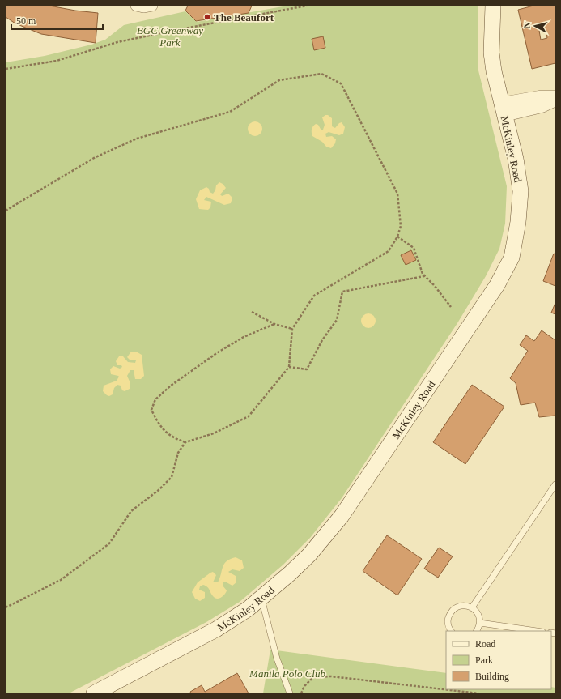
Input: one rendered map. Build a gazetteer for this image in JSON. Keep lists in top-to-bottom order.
{
  "streets": {
    "main road": ["McKinley Road"]
  },
  "parks": ["BGC Greenway Park", "Manila Polo Club"],
  "places": ["The Beaufort"],
  "legend": ["Road", "Park", "Building"],
  "scale_bar": "50 m",
  "north": "left"
}
